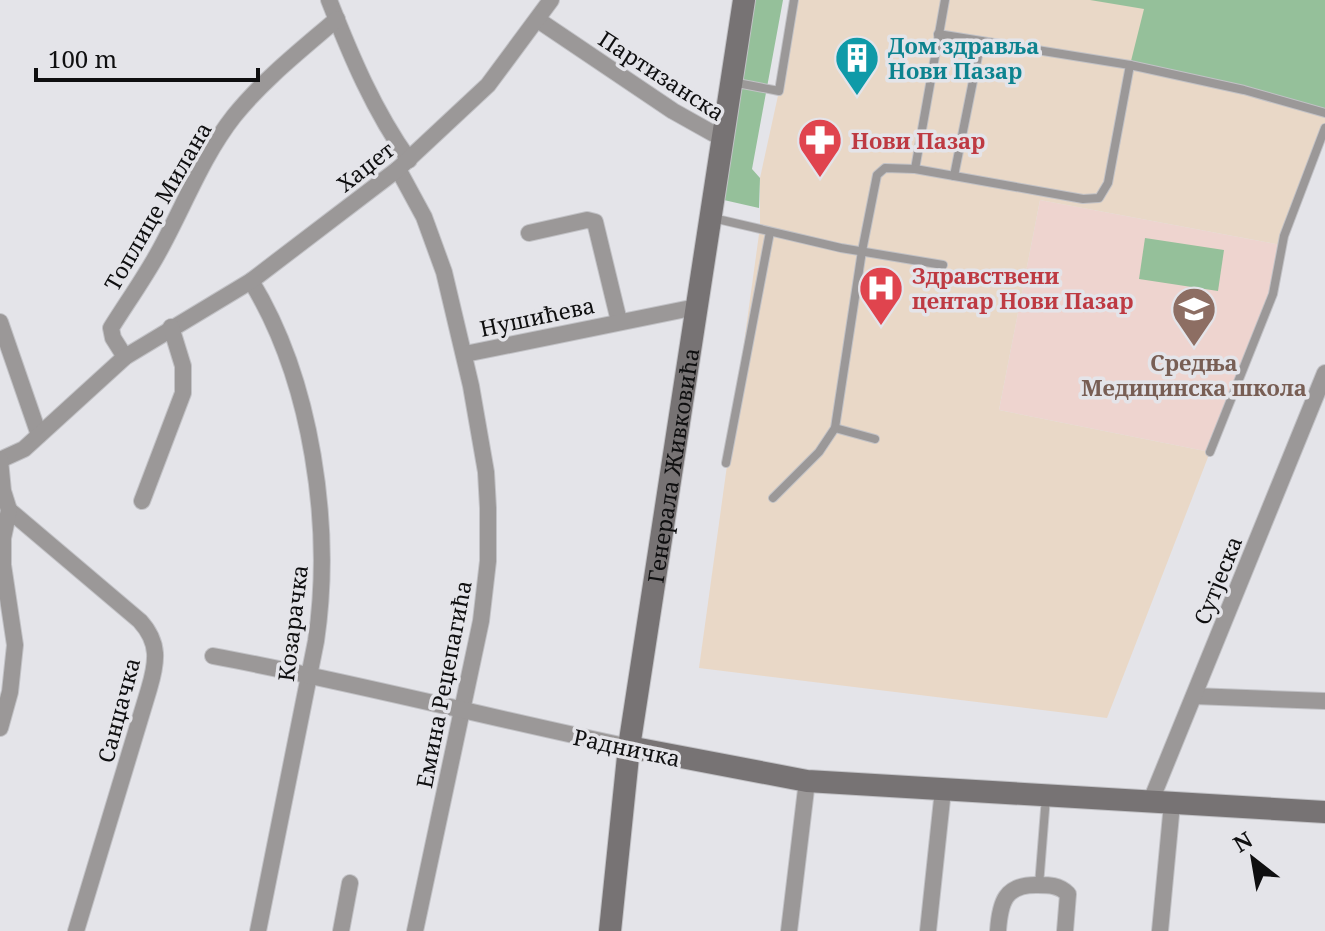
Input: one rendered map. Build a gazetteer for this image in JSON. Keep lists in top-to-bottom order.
{
  "streets": {
    "street": [
      "Партизанска",
      "Хаџет",
      "Топлице Милана",
      "Нушићева",
      "Генерала Живковића",
      "Сутјеска",
      "Козарачка",
      "Емина Реџепагића",
      "Санџачка",
      "Радничка"
    ]
  },
  "crossings": [
    ["Партизанска", "Хаџет"],
    ["Партизанска", "Генерала Живковића"],
    ["Хаџет", "Топлице Милана"],
    ["Хаџет", "Козарачка"],
    ["Хаџет", "Емина Реџепагића"],
    ["Хаџет", "Санџачка"],
    ["Топлице Милана", "Емина Реџепагића"],
    ["Нушићева", "Генерала Живковића"],
    ["Нушићева", "Емина Реџепагића"],
    ["Генерала Живковића", "Радничка"],
    ["Сутјеска", "Радничка"],
    ["Козарачка", "Радничка"],
    ["Емина Реџепагића", "Радничка"]
  ],
  "places": {
    "building": ["Дом здравља Нови Пазар"],
    "pharmacy": ["Нови Пазар"],
    "hospital": ["Здравствени центар Нови Пазар"],
    "school or university": ["Средња Медицинска школа"]
  },
  "scale_bar": "100 m",
  "north": "top left"
}
